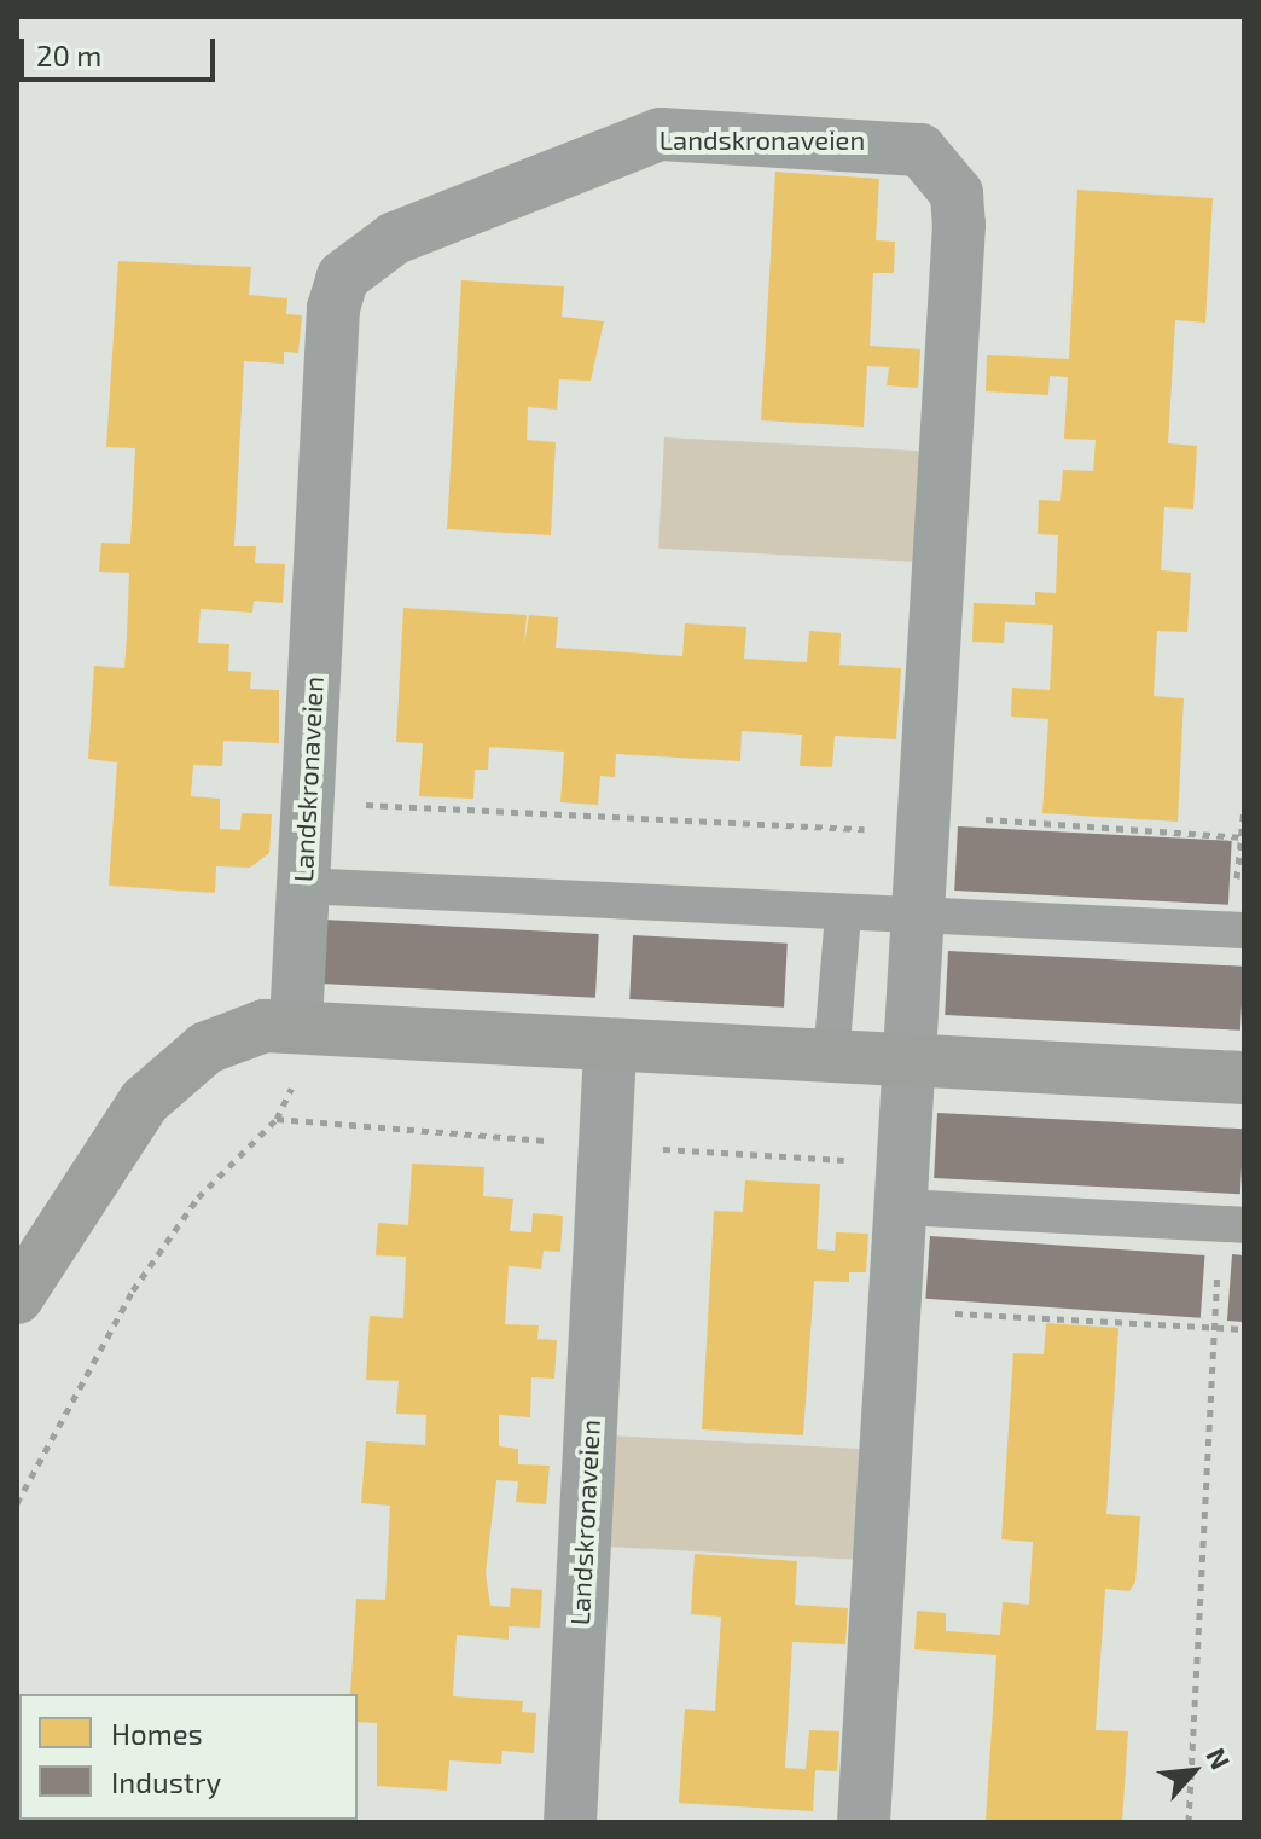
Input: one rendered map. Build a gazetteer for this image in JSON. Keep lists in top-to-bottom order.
{
  "streets": {
    "street": ["Landskronaveien"]
  },
  "legend": ["Homes", "Industry"],
  "scale_bar": "20 m",
  "north": "top right"
}
